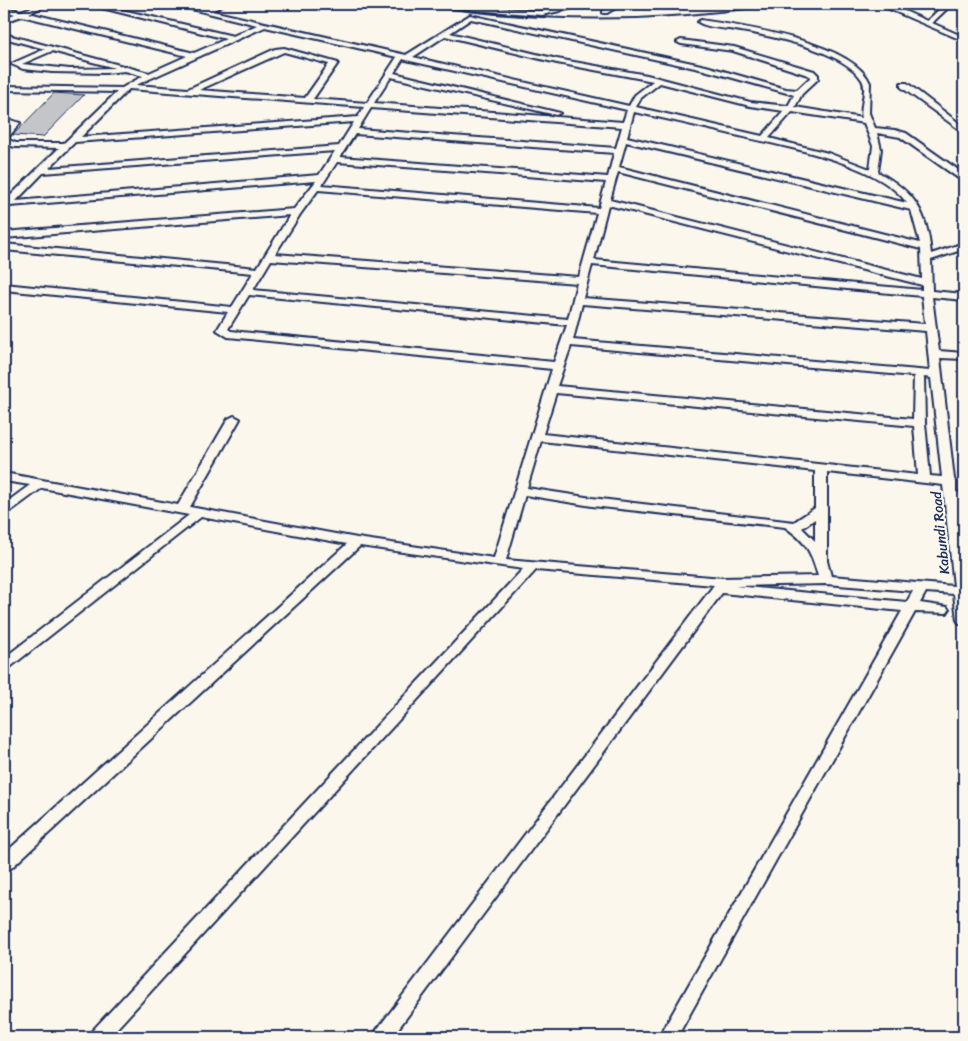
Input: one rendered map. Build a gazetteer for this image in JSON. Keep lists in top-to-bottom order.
{
  "streets": {
    "street": ["Kabundi Road"]
  }
}
